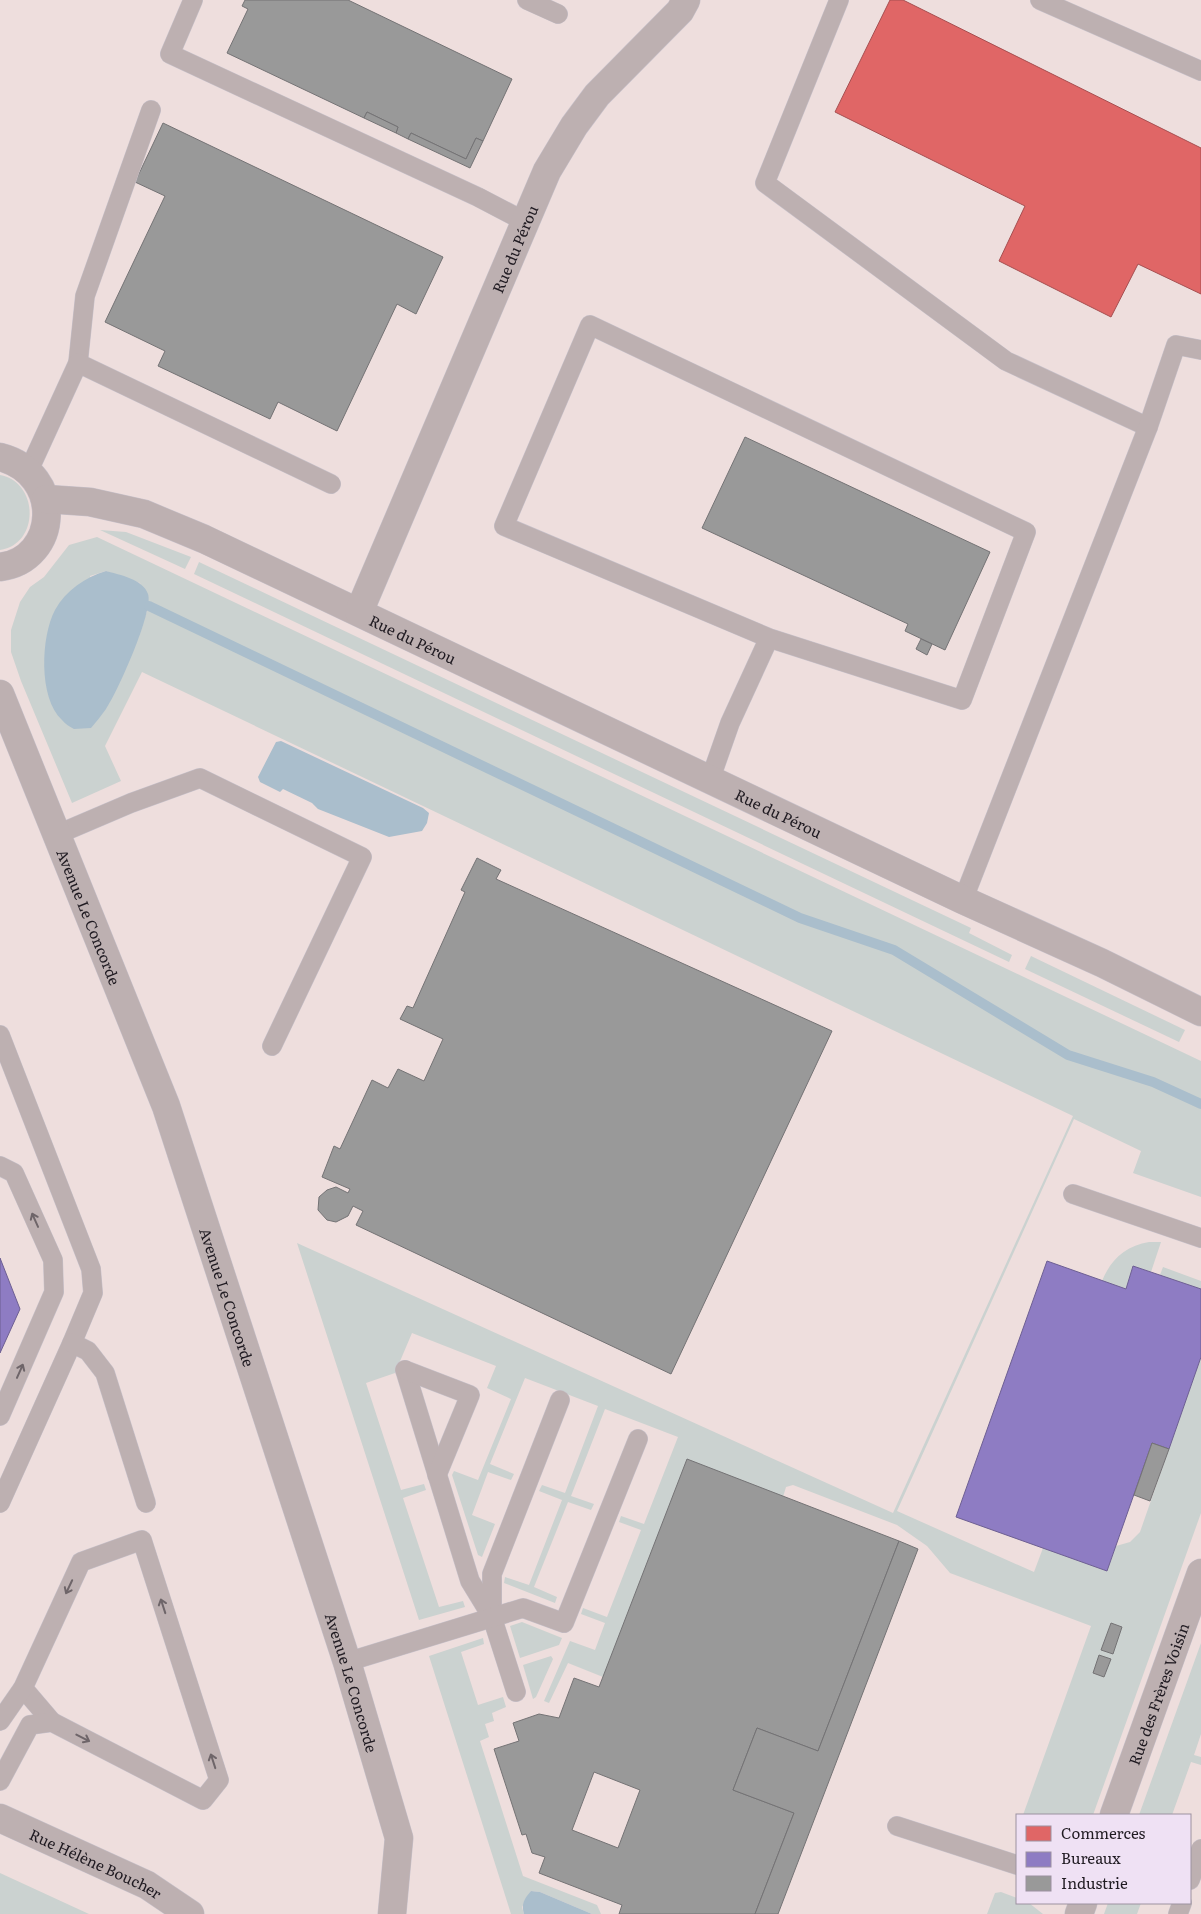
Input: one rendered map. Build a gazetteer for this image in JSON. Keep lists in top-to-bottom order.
{
  "streets": {
    "street": [
      "Rue du Pérou",
      "Avenue Le Concorde",
      "Rue des Frères Voisin",
      "Rue Hélène Boucher"
    ]
  },
  "legend": ["Commerces", "Bureaux", "Industrie"]
}
